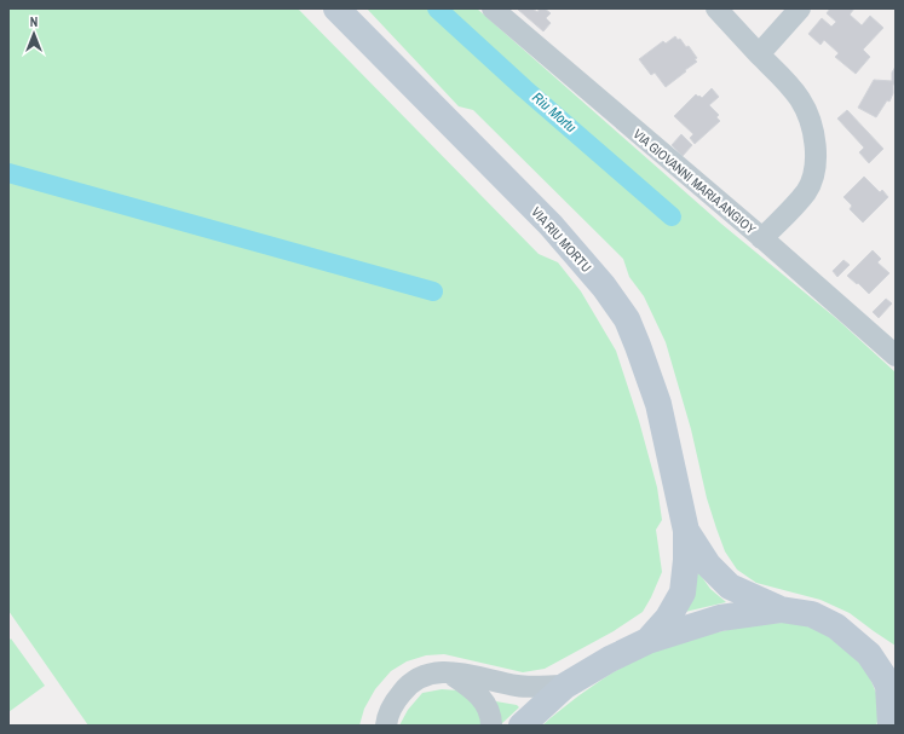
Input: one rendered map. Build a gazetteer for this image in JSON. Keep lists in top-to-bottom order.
{
  "streets": {
    "main road": ["VIA RIU MORTU"],
    "street": ["VIA GIOVANNI MARIA ANGIOY"]
  },
  "water": ["Riu Mortu"],
  "north": "top"
}
